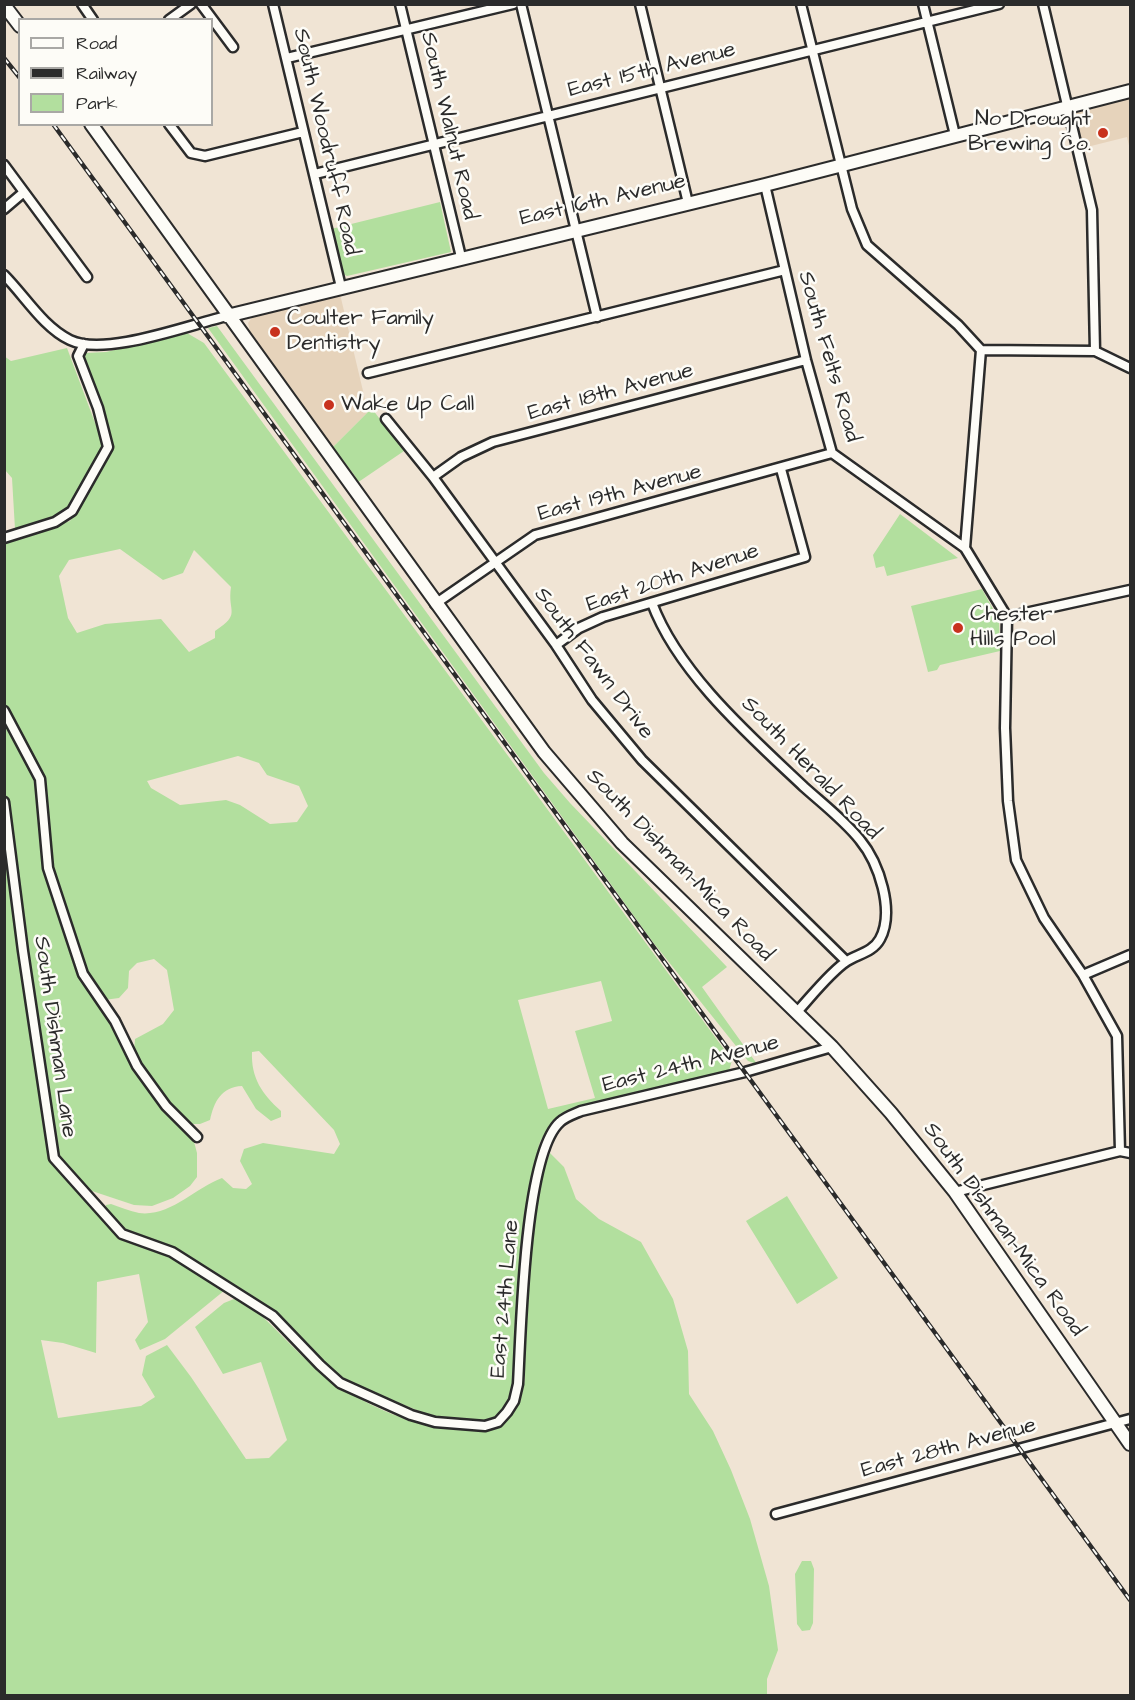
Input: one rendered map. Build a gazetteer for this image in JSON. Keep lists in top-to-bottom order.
{
  "streets": {
    "main road": ["East 16th Avenue", "South Dishman-Mica Road"],
    "street": [
      "East 15th Avenue",
      "South Walnut Road",
      "South Woodruff Road",
      "South Felts Road",
      "East 18th Avenue",
      "East 19th Avenue",
      "East 20th Avenue",
      "South Fawn Drive",
      "South Herald Road",
      "South Dishman Lane",
      "East 24th Avenue",
      "East 24th Lane",
      "East 28th Avenue"
    ]
  },
  "crossings": [
    ["East 15th Avenue", "South Walnut Road"],
    ["East 15th Avenue", "South Woodruff Road"],
    ["South Walnut Road", "East 16th Avenue"],
    ["South Woodruff Road", "East 16th Avenue"],
    ["East 16th Avenue", "South Felts Road"],
    ["East 16th Avenue", "South Dishman-Mica Road"],
    ["South Felts Road", "East 18th Avenue"],
    ["South Felts Road", "East 19th Avenue"],
    ["East 18th Avenue", "South Fawn Drive"],
    ["East 19th Avenue", "East 20th Avenue"],
    ["East 19th Avenue", "South Fawn Drive"],
    ["East 19th Avenue", "South Dishman-Mica Road"],
    ["East 20th Avenue", "South Fawn Drive"],
    ["East 20th Avenue", "South Herald Road"],
    ["South Fawn Drive", "South Herald Road"],
    ["South Herald Road", "South Dishman-Mica Road"],
    ["South Dishman-Mica Road", "East 24th Avenue"],
    ["South Dishman-Mica Road", "East 28th Avenue"],
    ["South Dishman Lane", "East 24th Lane"],
    ["East 24th Avenue", "East 24th Lane"]
  ],
  "places": [
    "No Drought Brewing Co.",
    "Coulter Family Dentistry",
    "Wake Up Call",
    "Chester Hills Pool"
  ],
  "legend": ["Road", "Railway", "Park"]
}
